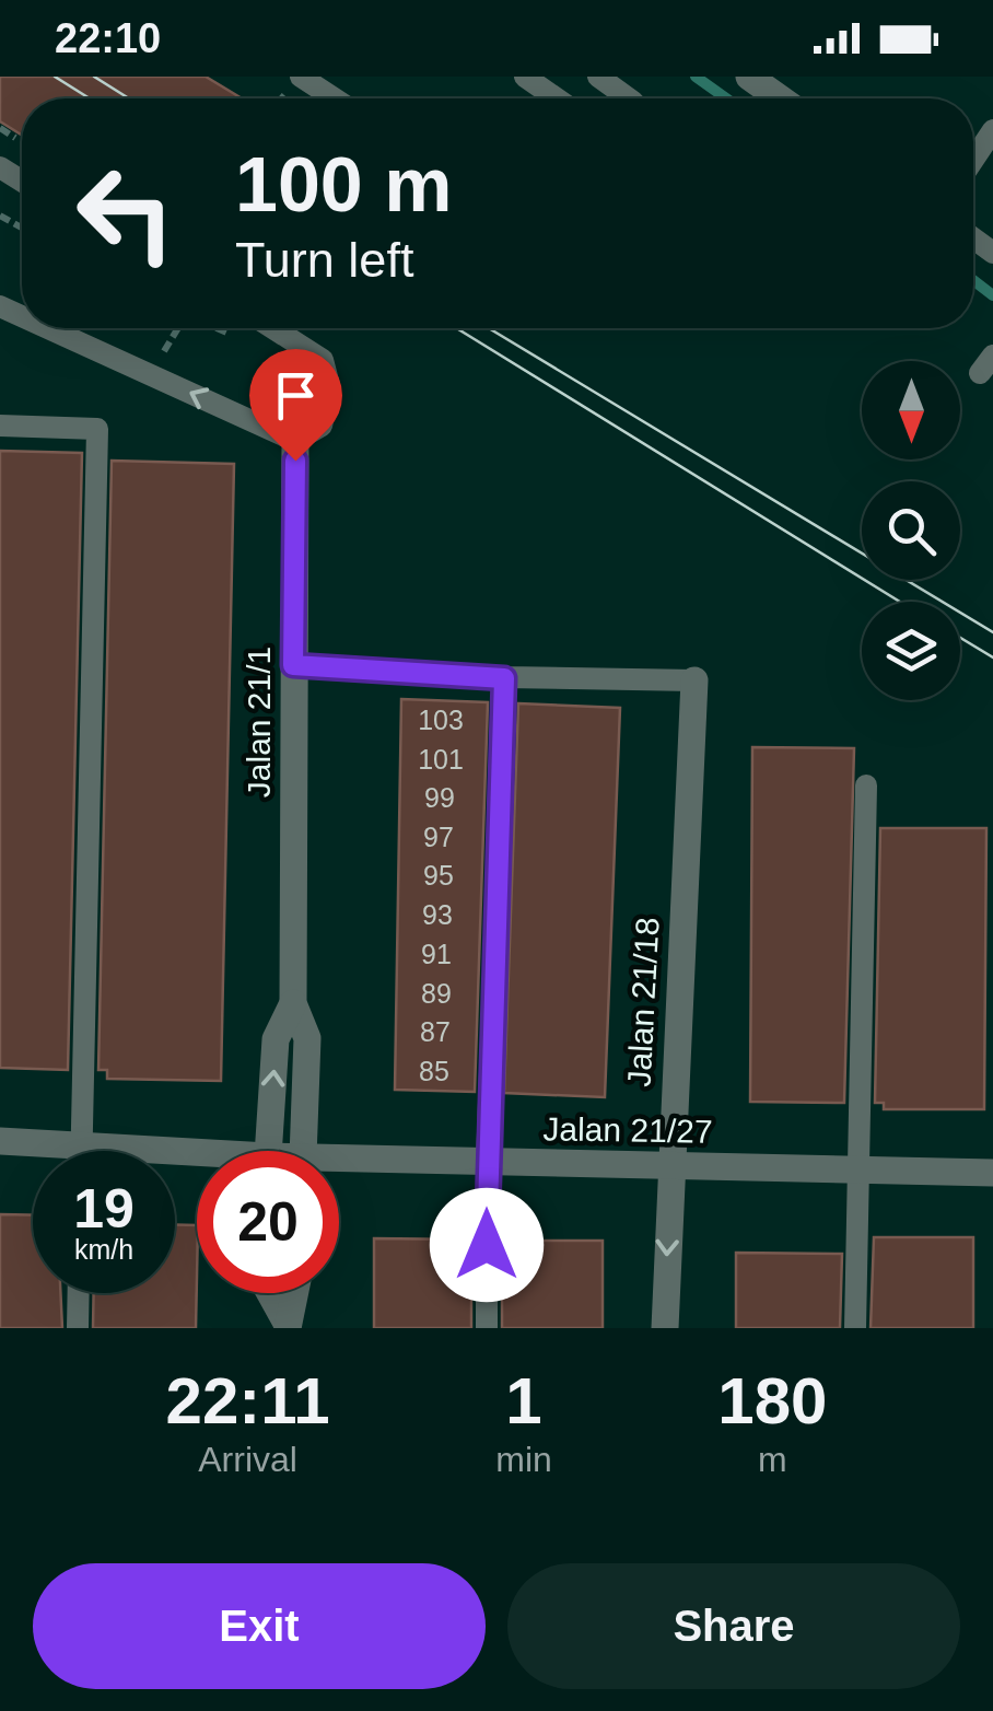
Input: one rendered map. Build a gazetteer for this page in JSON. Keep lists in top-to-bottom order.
{
  "streets": {
    "street": ["Jalan 21/1", "Jalan 21/18", "Jalan 21/27"]
  },
  "crossings": [
    ["Jalan 21/18", "Jalan 21/27"]
  ],
  "house_numbers": [
    "103",
    "101",
    "99",
    "97",
    "95",
    "93",
    "91",
    "89",
    "87",
    "85"
  ],
  "north": "bottom",
  "page": {
    "status": "22:10",
    "turn": ["100 m", "Turn left"],
    "speed": "19 km/h",
    "limit": "20",
    "eta": [
      "22:11",
      "Arrival",
      "1",
      "min",
      "180",
      "m"
    ],
    "buttons": ["Exit", "Share"]
  }
}
